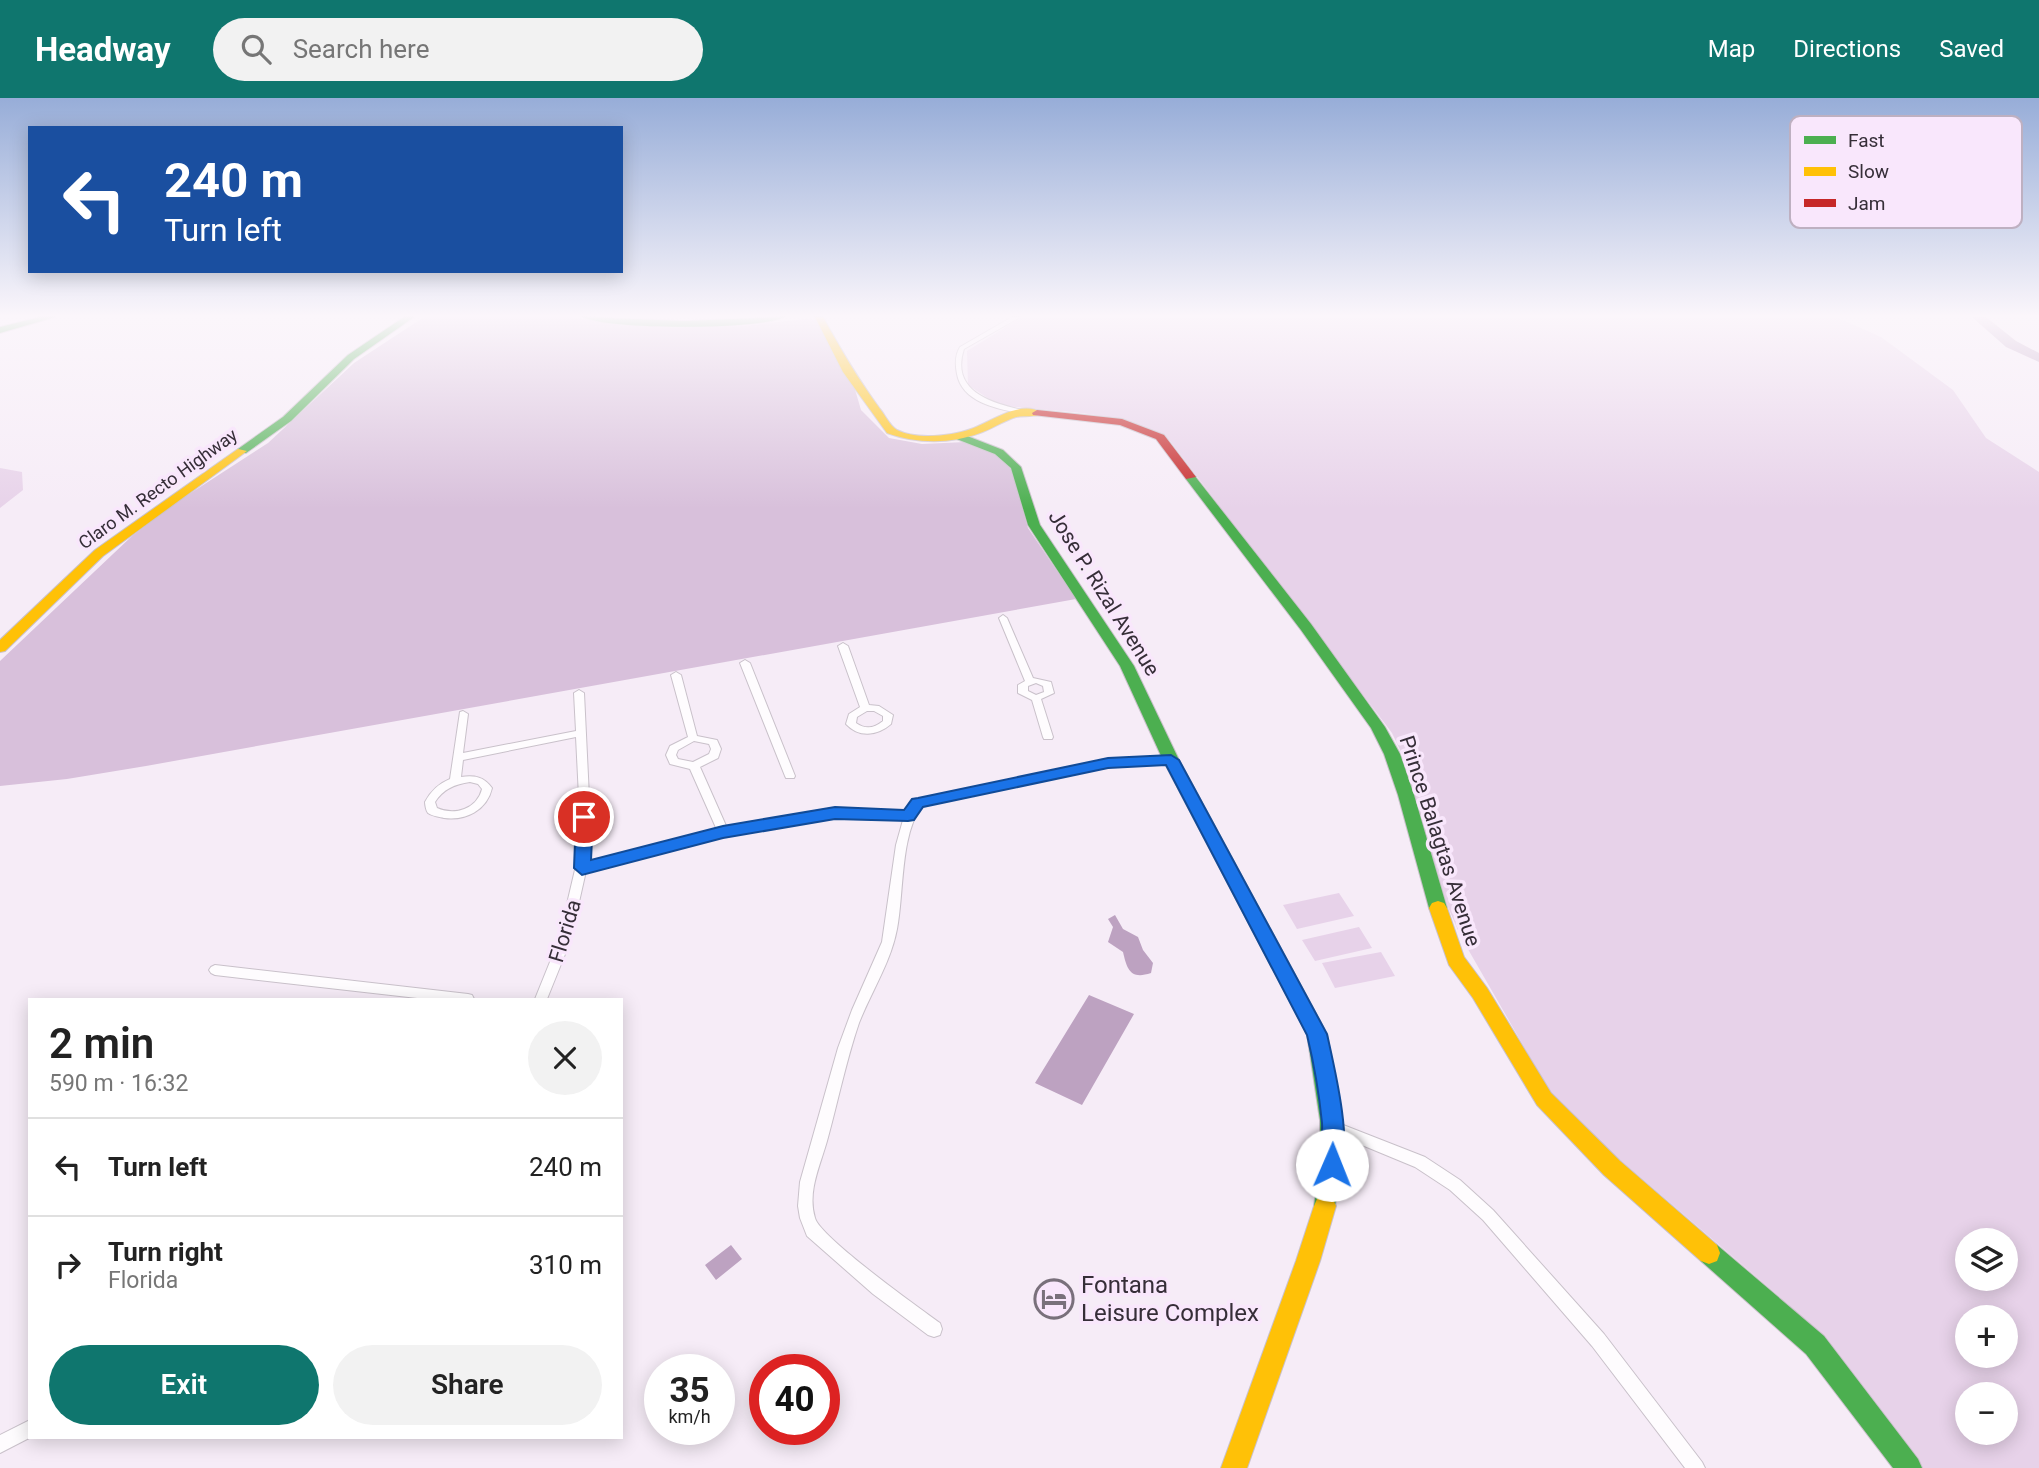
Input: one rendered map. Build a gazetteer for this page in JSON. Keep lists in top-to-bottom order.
{
  "streets": {
    "main road": ["Claro M. Recto Highway", "Jose P. Rizal Avenue", "Prince Balagtas Avenue"],
    "street": ["Florida"]
  },
  "crossings": [
    ["Jose P. Rizal Avenue", "Prince Balagtas Avenue"]
  ],
  "places": {
    "hotel": ["Fontana Leisure Complex"]
  },
  "legend": ["Fast", "Slow", "Jam"],
  "page": {
    "header": "Headway",
    "search": "Search here",
    "nav": ["Map", "Directions", "Saved"],
    "turn": ["240 m", "Turn left"],
    "heading": ["2 min", "590 m · 16:32"],
    "list": [
      {
        "name": "Turn left",
        "value": "240 m"
      },
      {
        "name": "Turn right",
        "note": "Florida",
        "value": "310 m"
      }
    ],
    "map_buttons": ["+", "−"],
    "buttons": ["Exit", "Share"],
    "speed": "35 km/h",
    "limit": "40"
  }
}
